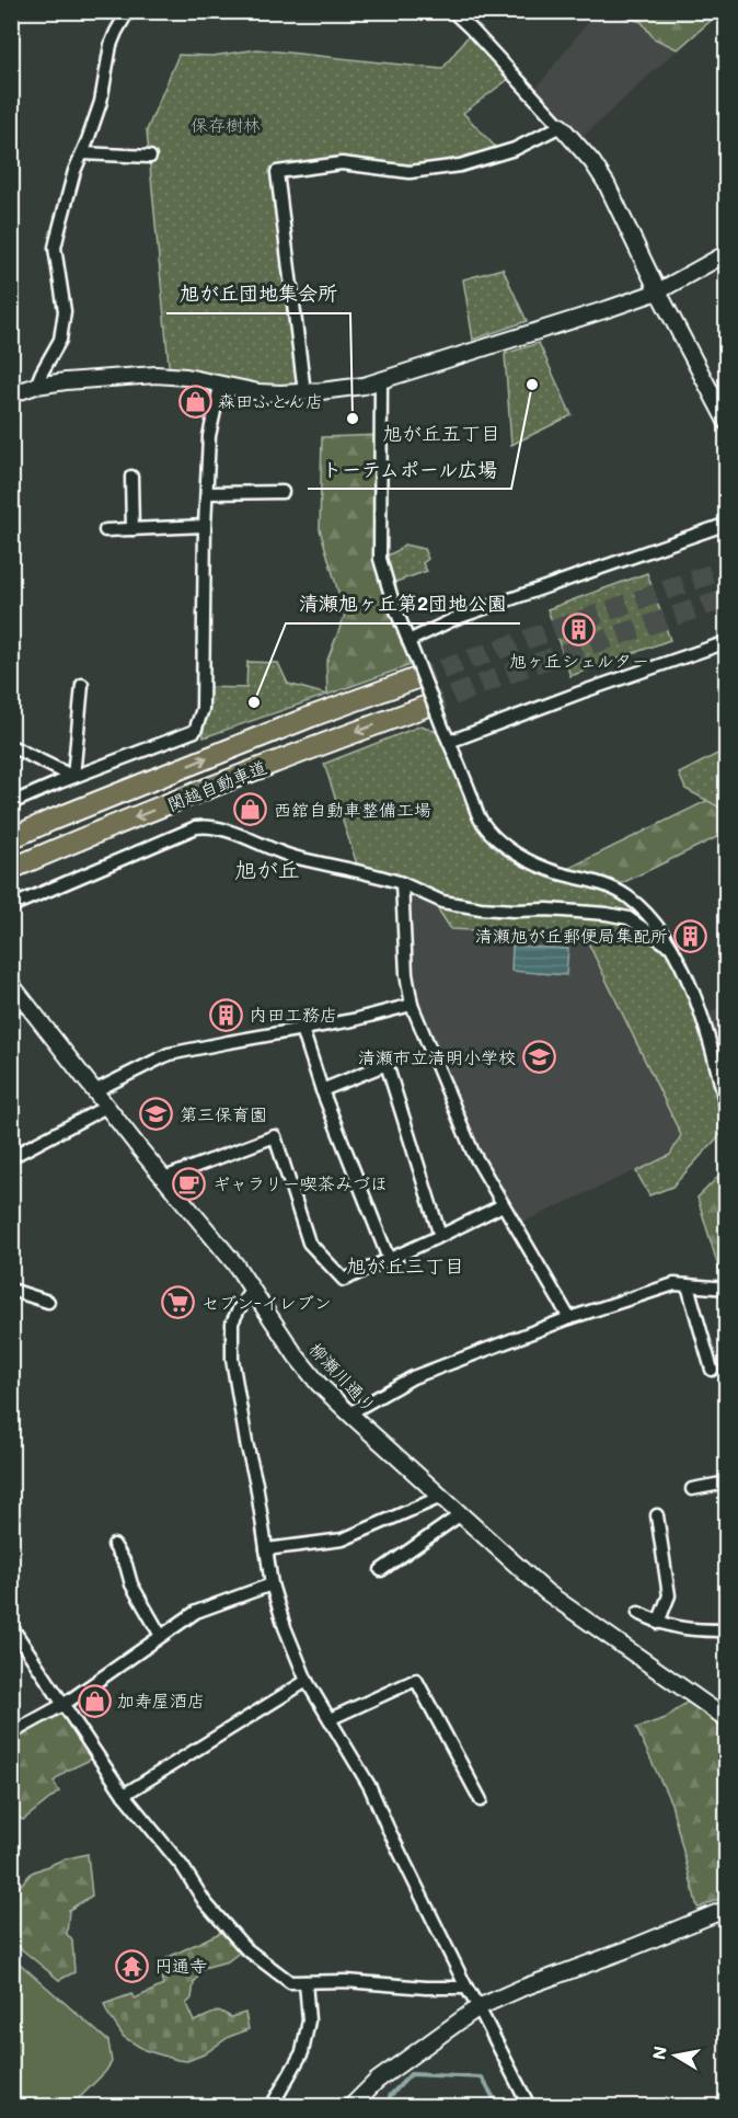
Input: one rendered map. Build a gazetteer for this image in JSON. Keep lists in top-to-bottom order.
{
  "streets": {
    "highway": ["関越自動車道"],
    "street": ["柳瀬川通り"]
  },
  "districts": ["旭が丘五丁目", "旭が丘", "旭が丘三丁目"],
  "parks": ["保存樹林"],
  "places": {
    "other": ["トーテムポール広場", "旭が丘団地集会所", "清瀬旭ヶ丘第2団地公園"],
    "shop": ["森田ふとん店", "西舘自動車整備工場", "加寿屋酒店"],
    "building": ["旭ヶ丘シェルター", "清瀬旭が丘郵便局集配所", "内田工務店"],
    "school or university": ["清瀬市立清明小学校", "第三保育園"],
    "cafe": ["ギャラリー喫茶みづほ"],
    "supermarket": ["セブン-イレブン"],
    "temple": ["円通寺"]
  },
  "north": "left"
}
